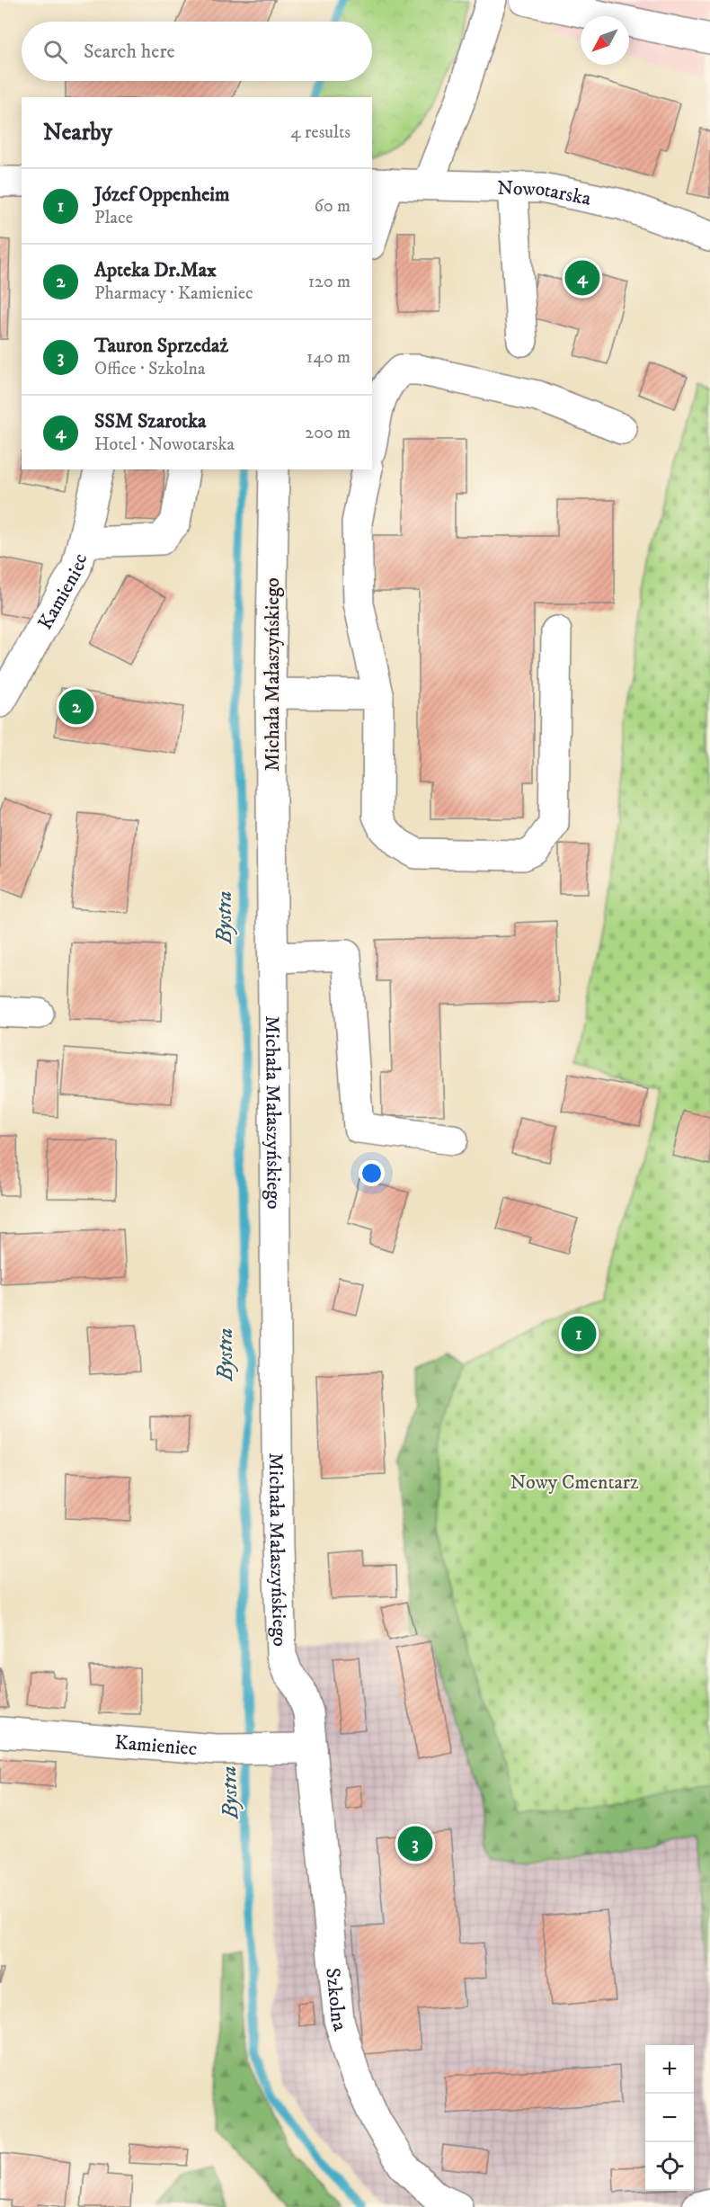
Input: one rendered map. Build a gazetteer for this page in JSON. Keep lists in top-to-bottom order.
{
  "streets": {
    "street": [
      "Nowotarska",
      "Kamieniec",
      "Michała Małaszyńskiego",
      "Szkolna"
    ]
  },
  "crossings": [
    ["Kamieniec", "Michała Małaszyńskiego"],
    ["Kamieniec", "Szkolna"],
    ["Michała Małaszyńskiego", "Szkolna"]
  ],
  "water": ["Bystra"],
  "parks": ["Nowy Cmentarz"],
  "north": "bottom left",
  "page": {
    "search": "Search here",
    "heading": ["Nearby", "4 results"],
    "list": [
      {
        "mark": "1",
        "name": "Józef Oppenheim",
        "note": "Place",
        "value": "60 m"
      },
      {
        "mark": "2",
        "name": "Apteka Dr.Max",
        "note": "Pharmacy · Kamieniec",
        "value": "120 m"
      },
      {
        "mark": "3",
        "name": "Tauron Sprzedaż",
        "note": "Office · Szkolna",
        "value": "140 m"
      },
      {
        "mark": "4",
        "name": "SSM Szarotka",
        "note": "Hotel · Nowotarska",
        "value": "200 m"
      }
    ],
    "pins": [
      "4",
      "2",
      "1",
      "3"
    ],
    "map_buttons": ["+", "−"]
  }
}
